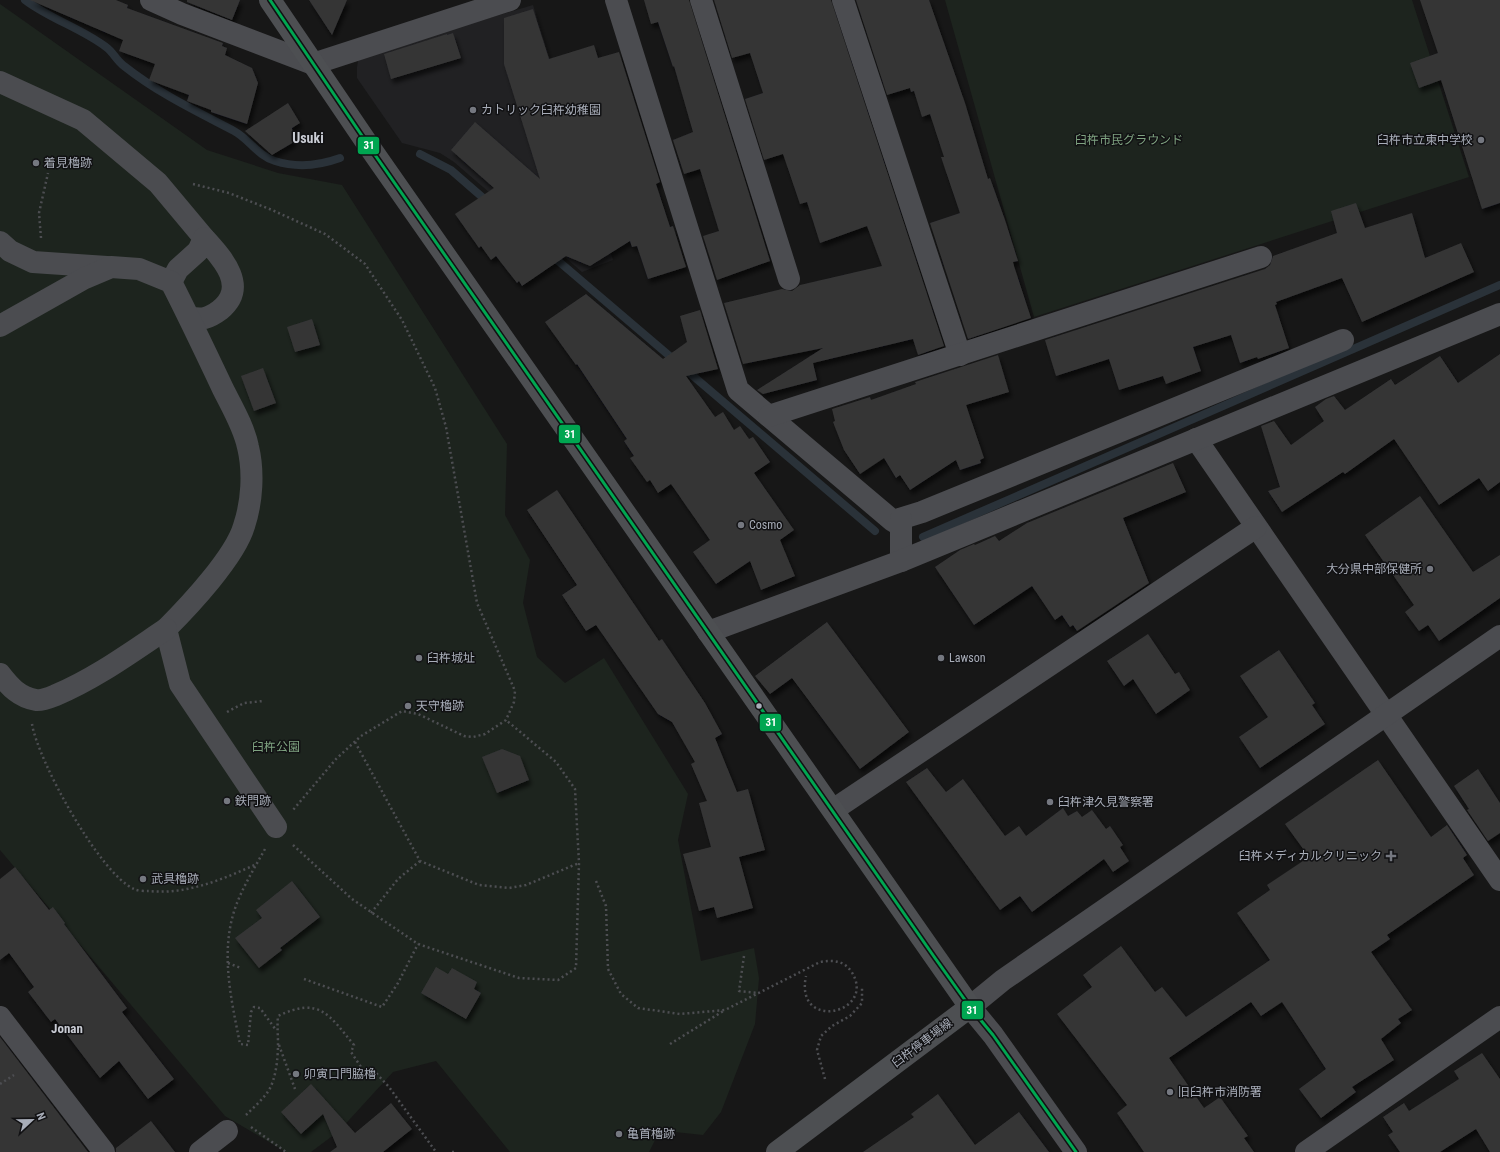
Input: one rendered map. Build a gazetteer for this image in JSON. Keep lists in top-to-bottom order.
{
  "streets": {
    "main road": ["臼杵停車場線"]
  },
  "districts": ["Usuki", "Jonan"],
  "parks": ["臼杵市民グラウンド", "臼杵公園"],
  "places": {
    "other": [
      "カトリック臼杵幼稚園",
      "臼杵市立東中学校",
      "着見櫓跡",
      "Cosmo",
      "大分県中部保健所",
      "臼杵城址",
      "Lawson",
      "天守櫓跡",
      "鉄門跡",
      "臼杵津久見警察署",
      "武具櫓跡",
      "卯寅口門脇櫓",
      "旧臼杵市消防署",
      "亀首櫓跡"
    ],
    "health": ["臼杵メディカルクリニック"]
  },
  "lines": ["transit line 31"],
  "north": "right"
}
